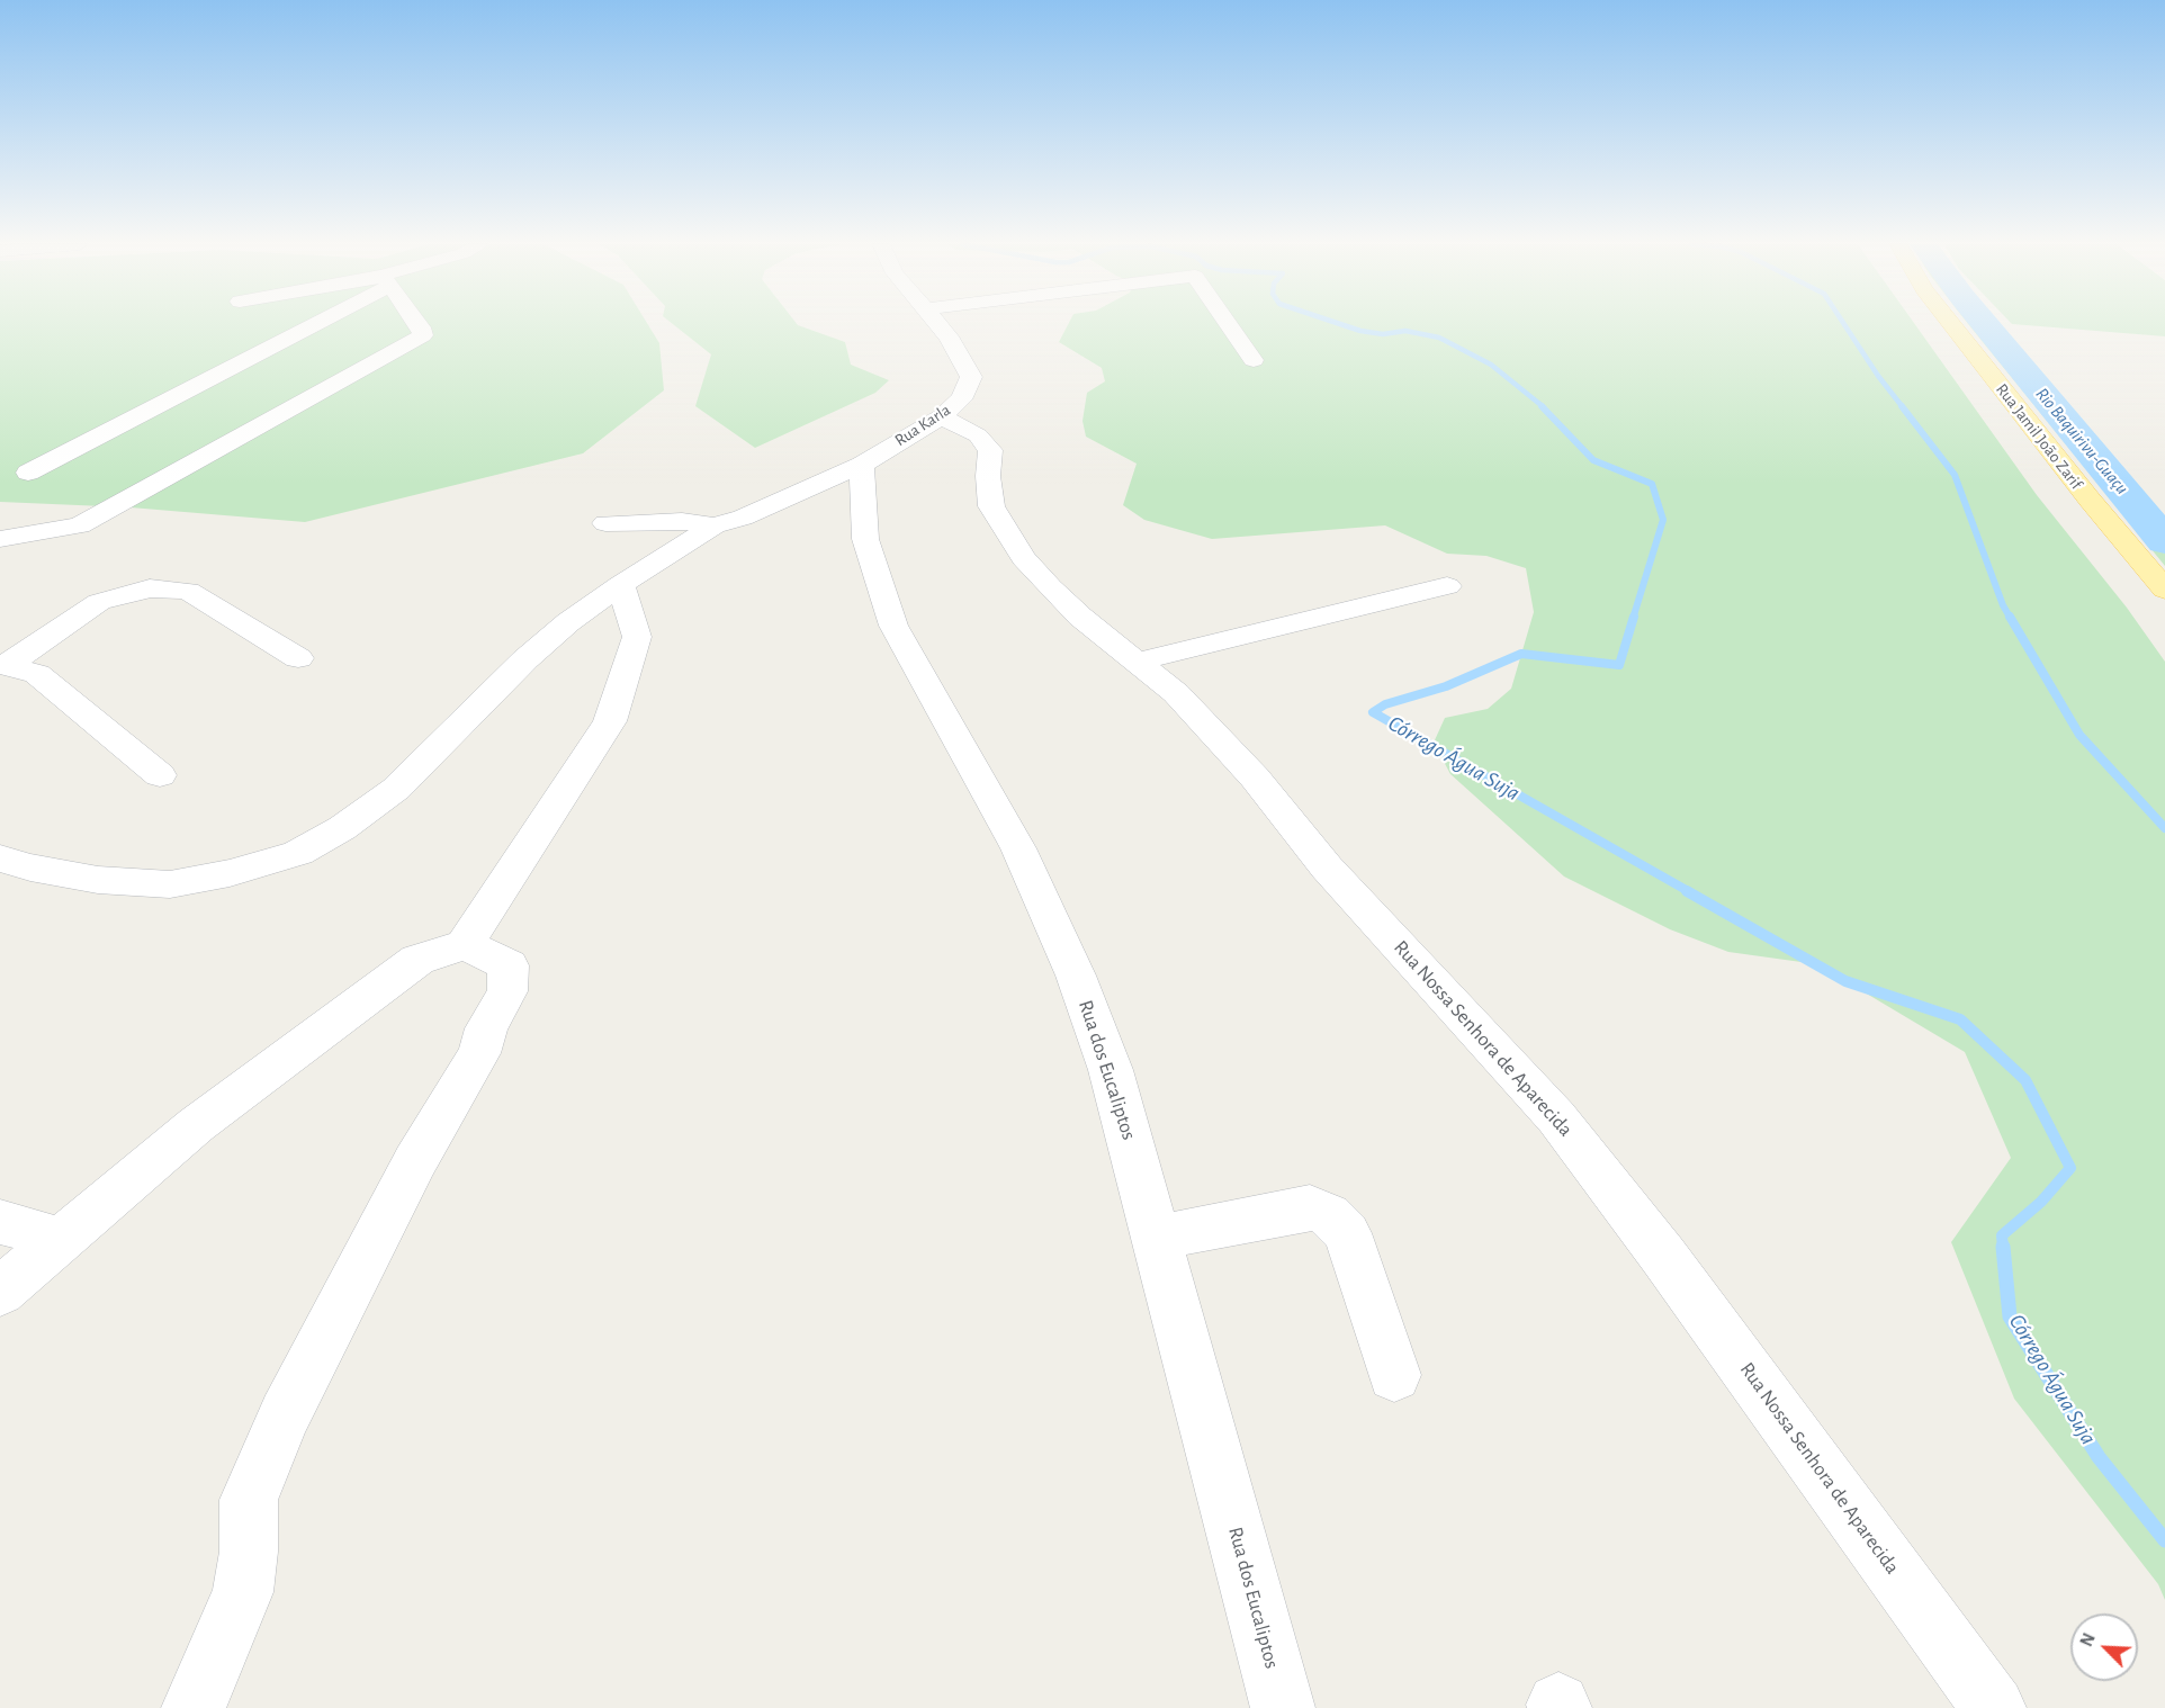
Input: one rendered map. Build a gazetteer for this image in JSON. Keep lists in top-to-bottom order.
{
  "streets": {
    "main road": ["Rua Jamil João Zarif"],
    "street": ["Rua Karla", "Rua Nossa Senhora de Aparecida", "Rua dos Eucaliptos"]
  },
  "crossings": [
    ["Rua Karla", "Rua Nossa Senhora de Aparecida"],
    ["Rua Karla", "Rua dos Eucaliptos"]
  ],
  "water": ["Rio Baquirivu-Guaçu", "Córrego Água Suja"],
  "north": "top left"
}
